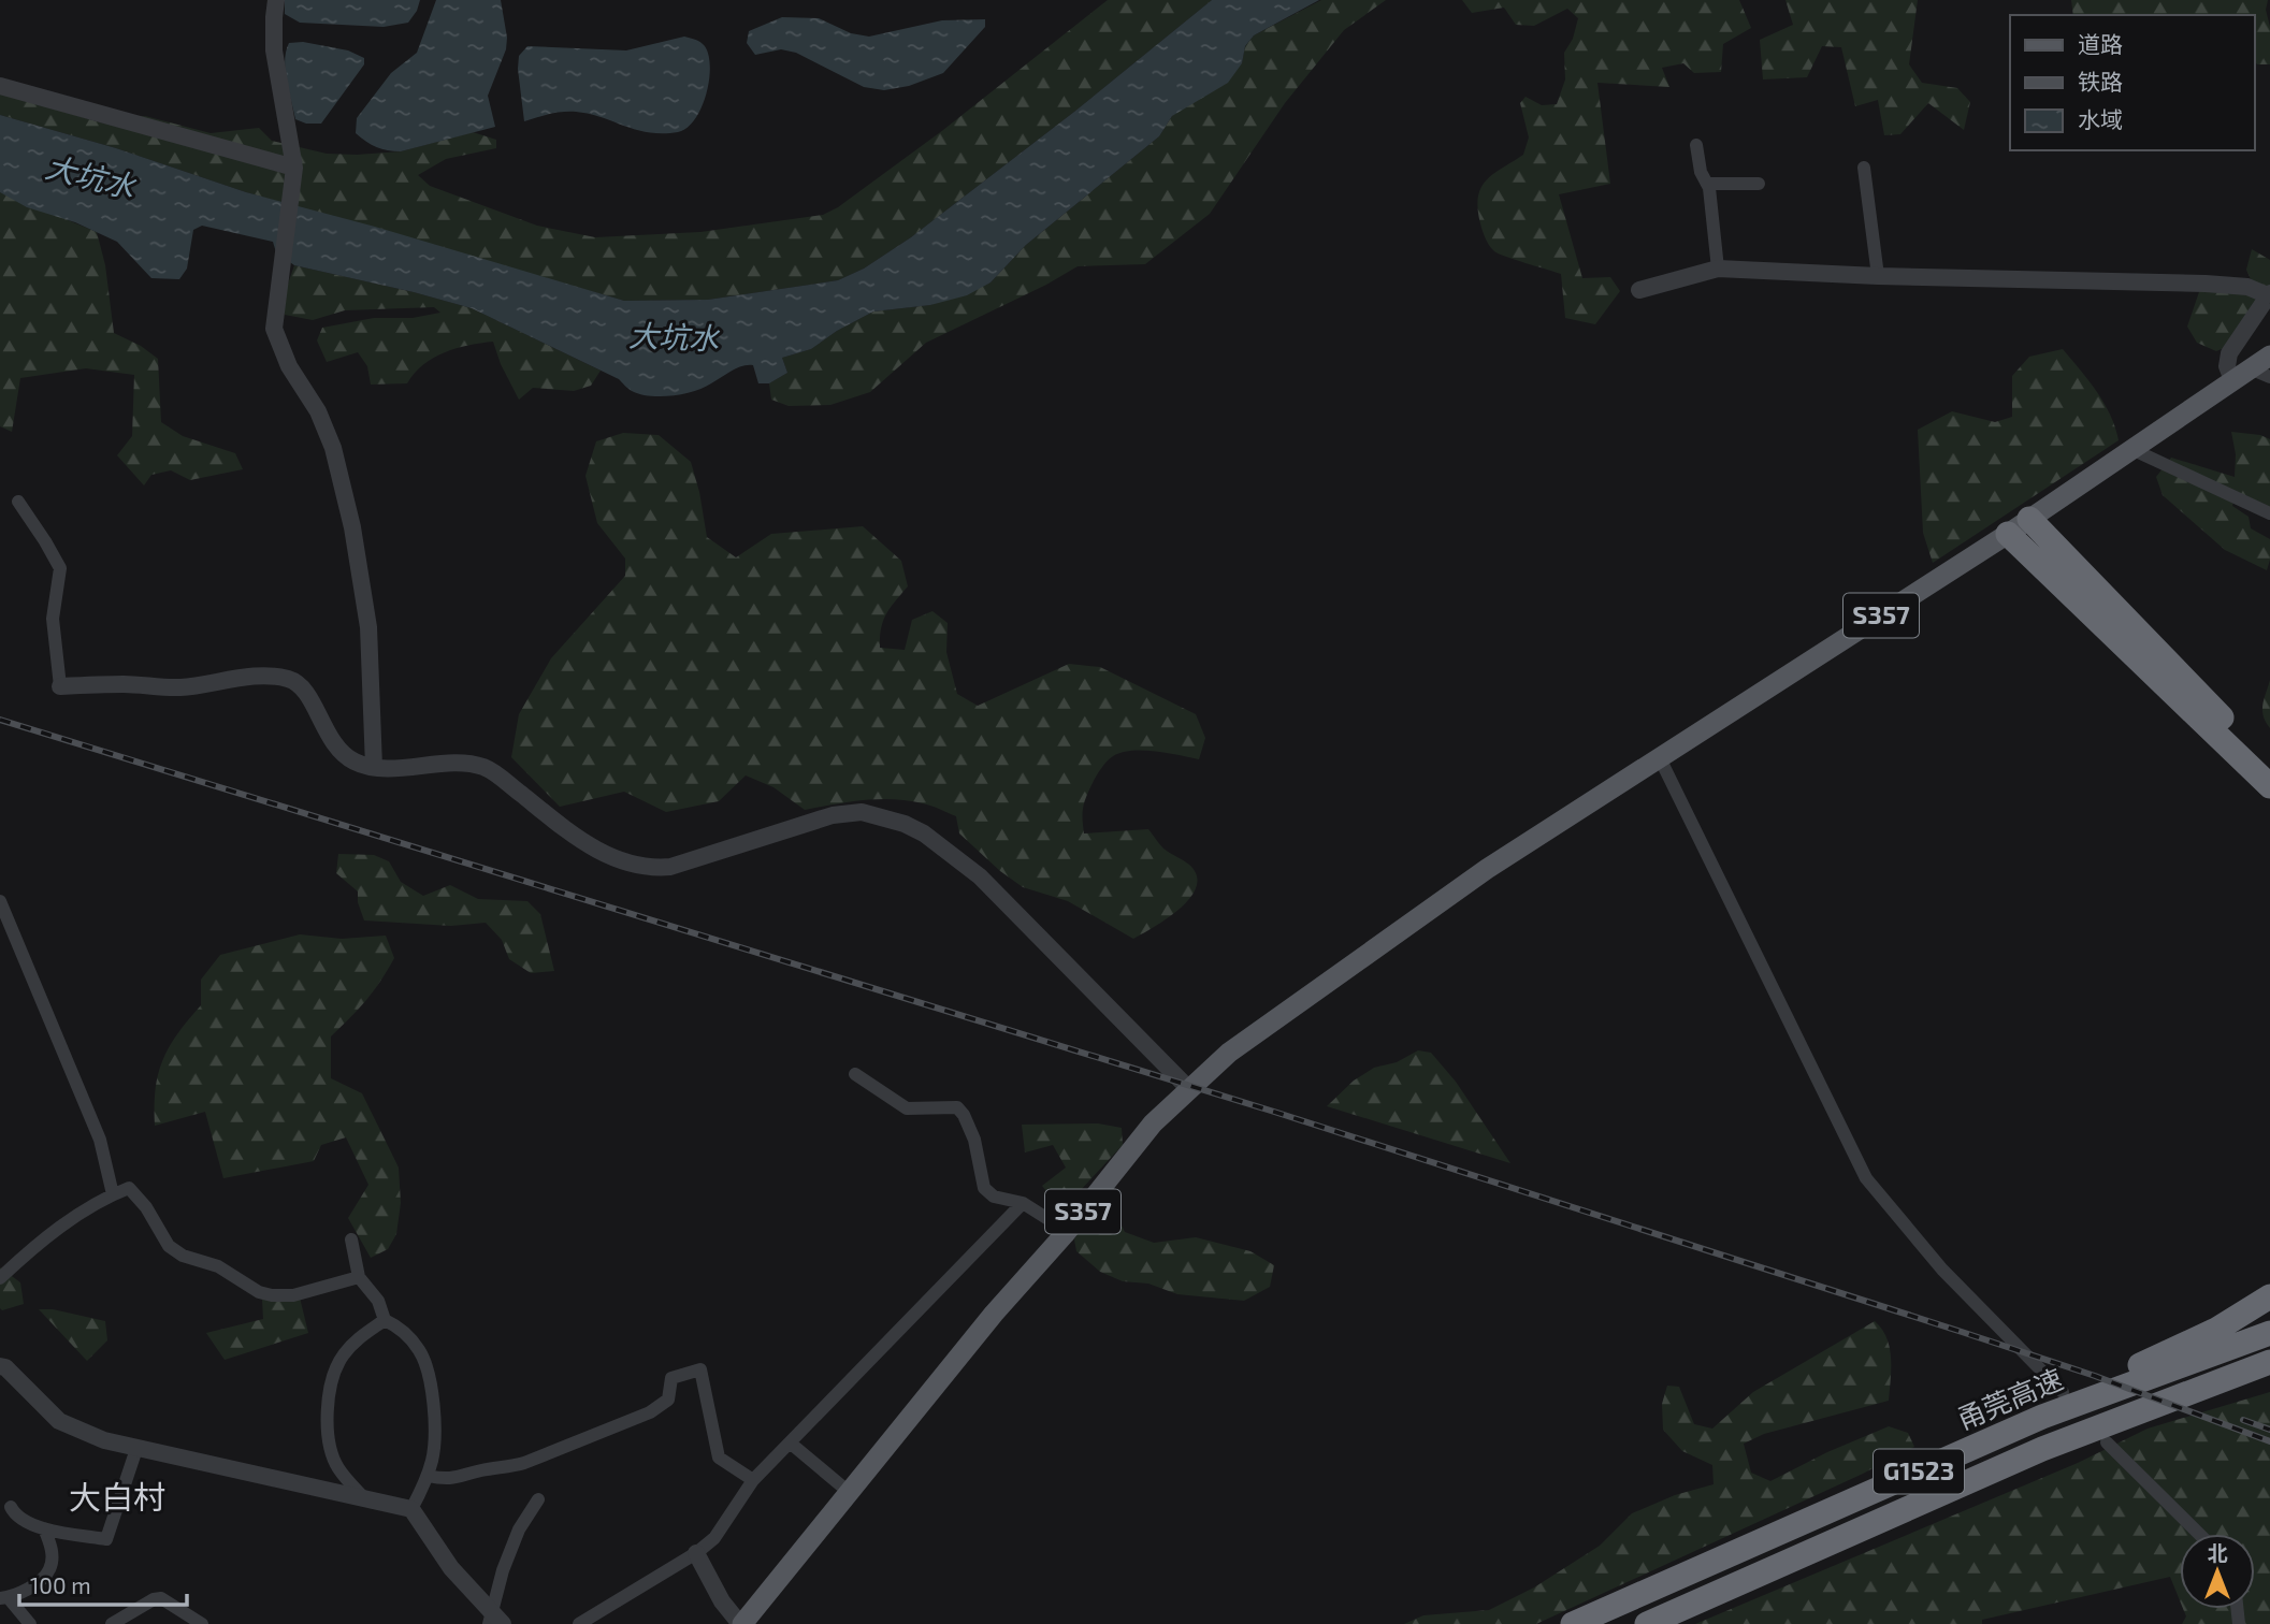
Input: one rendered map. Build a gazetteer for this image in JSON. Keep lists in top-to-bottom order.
{
  "streets": {
    "highway": ["甬莞高速", "G1523"],
    "main road": ["S357"]
  },
  "districts": ["大白村"],
  "water": ["大坑水"],
  "legend": ["道路", "铁路", "水域"],
  "scale_bar": "100 m",
  "north": "top"
}
